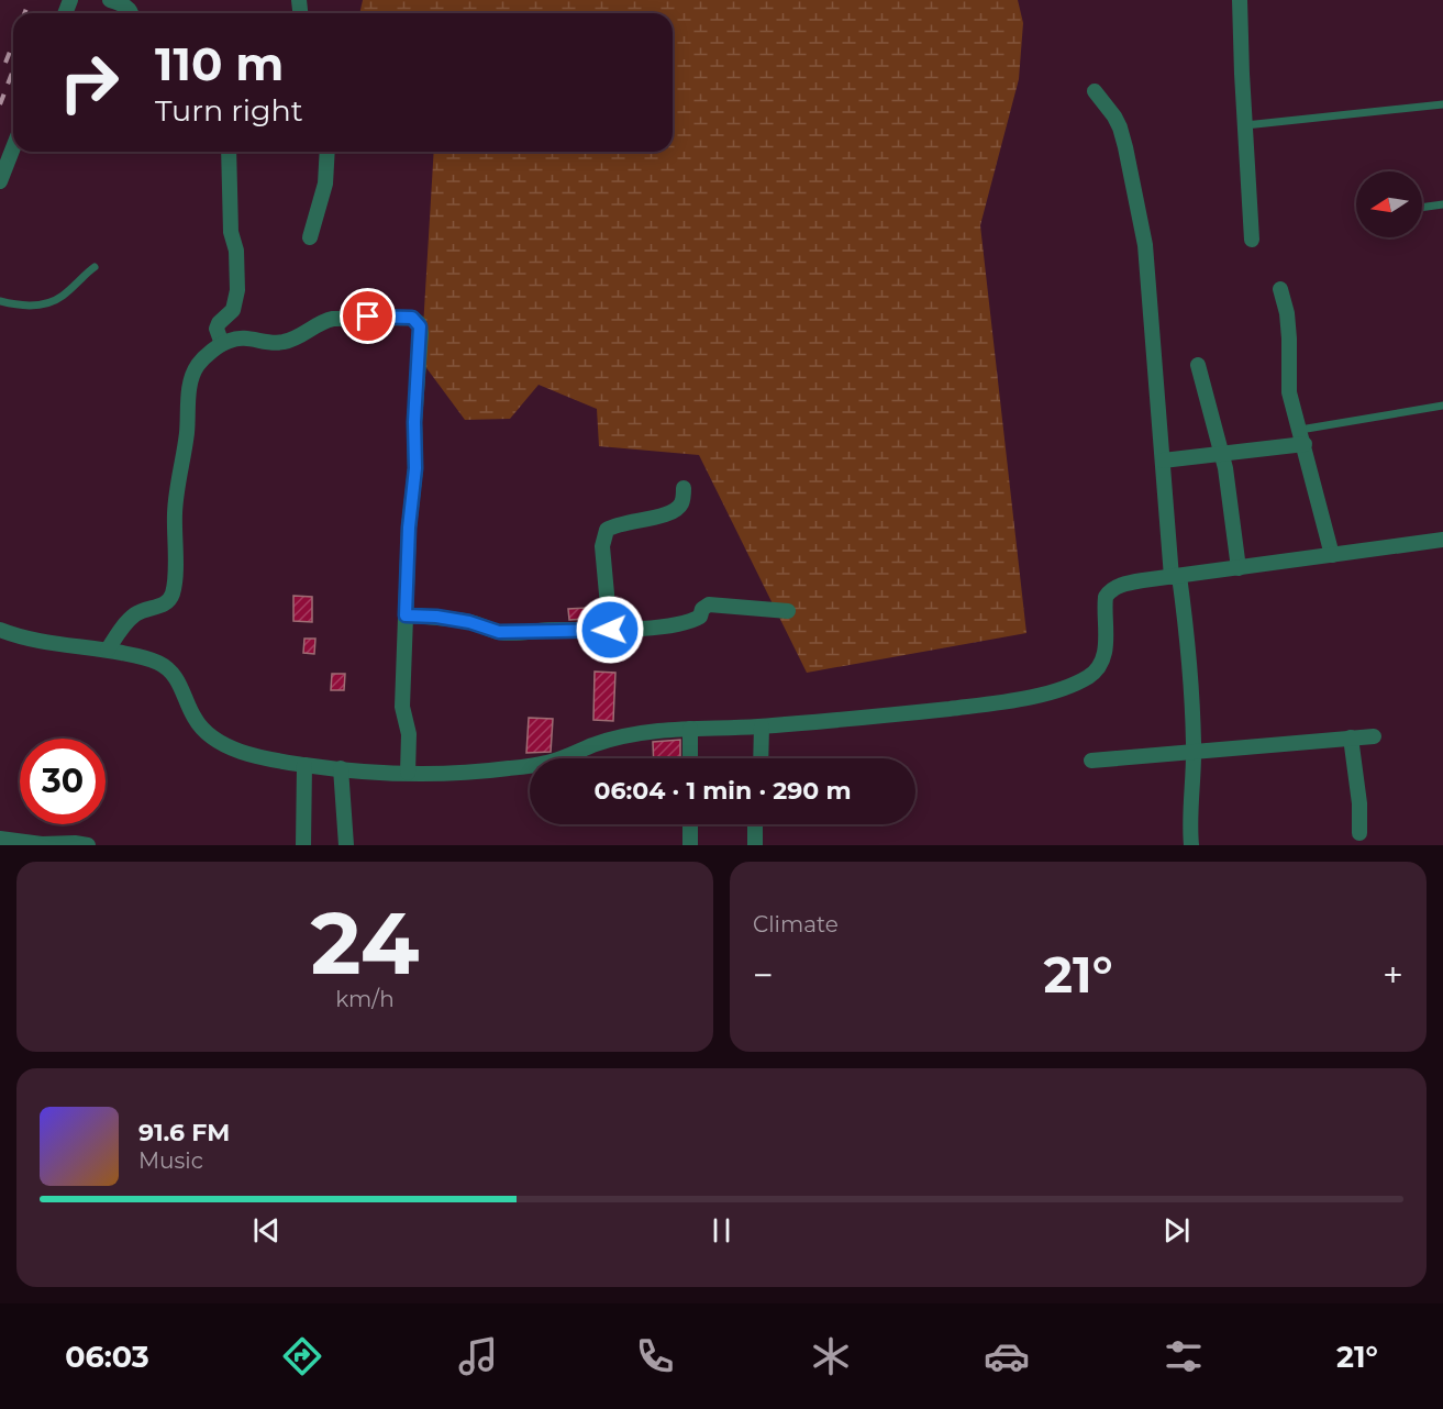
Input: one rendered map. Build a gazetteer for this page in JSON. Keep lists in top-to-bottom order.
{
  "north": "left",
  "page": {
    "turn": ["110 m", "Turn right"],
    "limit": "30",
    "trip": "06:04 · 1 min · 290 m",
    "tile": [
      ["24", "km/h"],
      "Climate"
    ],
    "heat": ["−", "21°", "+"],
    "song": ["91.6 FM", "Music"],
    "tabs": ["06:03", "21°"]
  }
}
